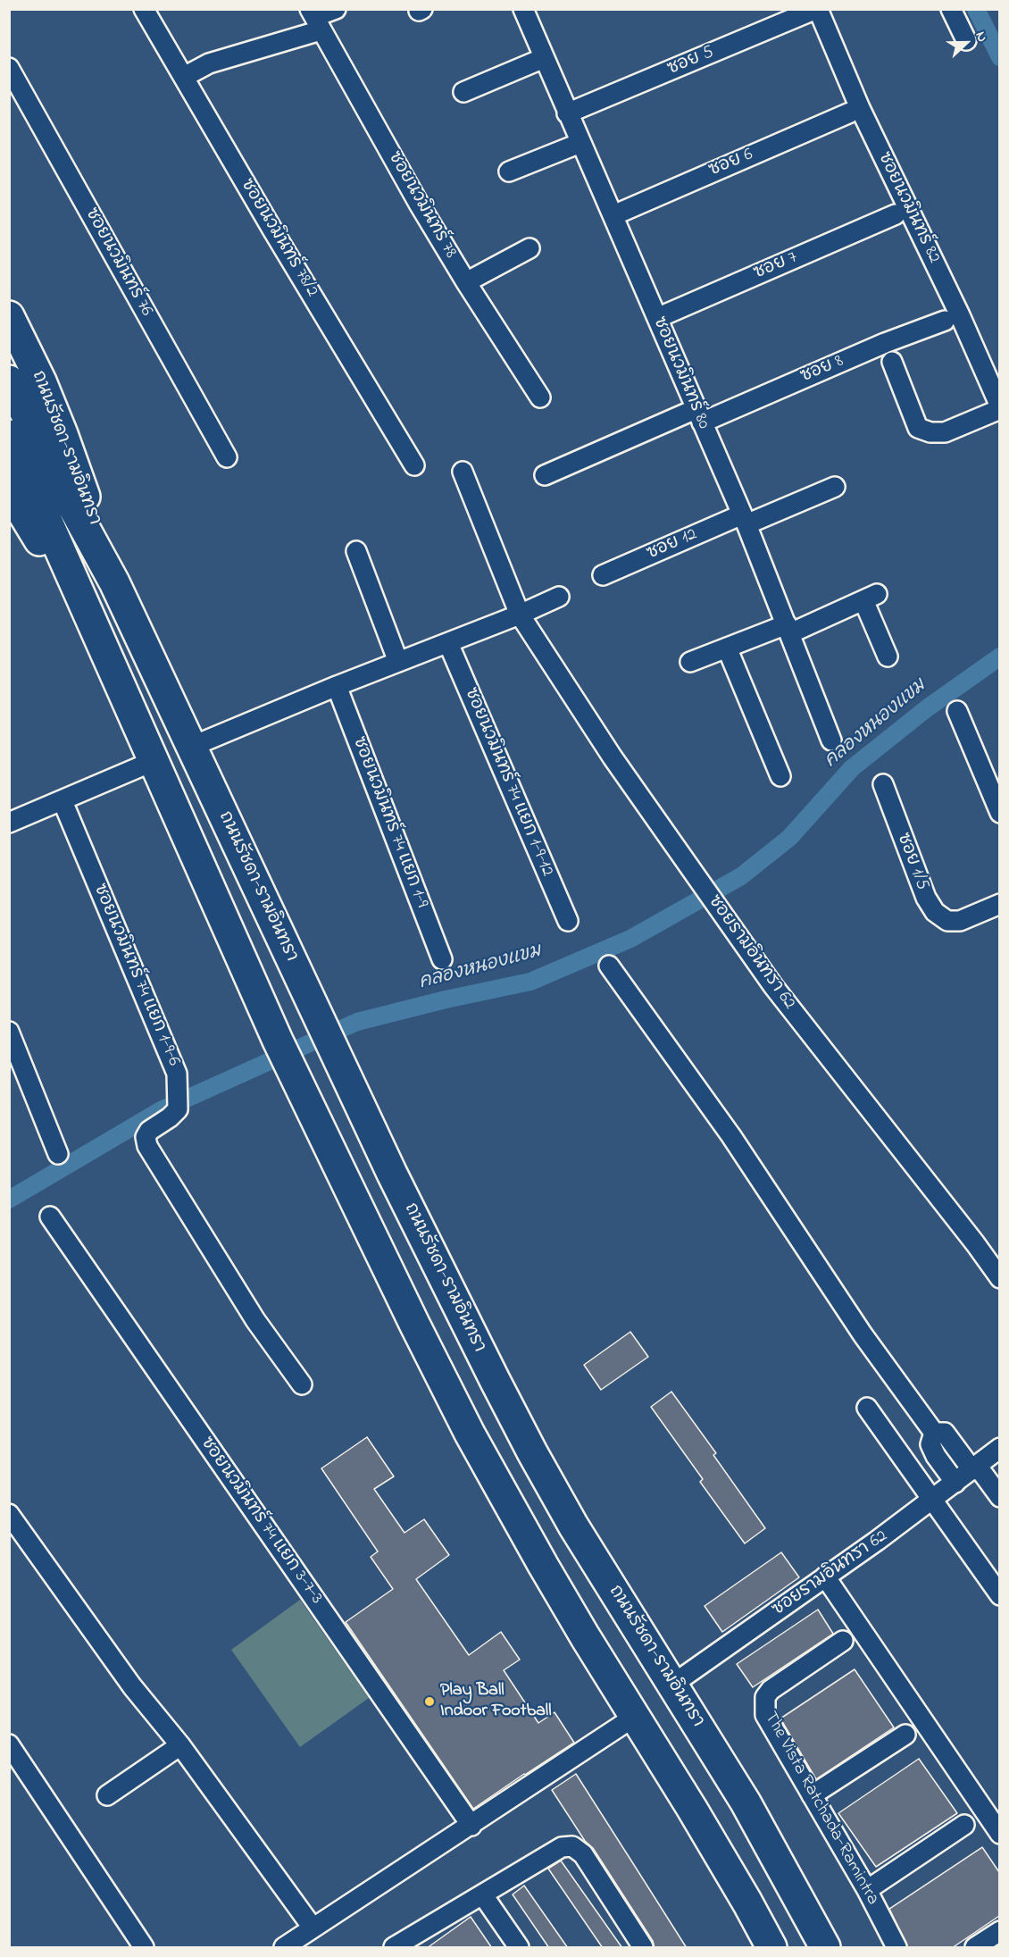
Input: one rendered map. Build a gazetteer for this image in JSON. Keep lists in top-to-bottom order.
{
  "streets": {
    "main road": ["ถนนรัชดา-รามอินทรา"],
    "street": [
      "ซอย 5",
      "ซอย 6",
      "ซอยนวมินทร์ 78",
      "ซอยนวมินทร์ 82",
      "ซอยนวมินทร์ 78/2",
      "ซอยนวมินทร์ 76",
      "ซอย 7",
      "ซอย 8",
      "ซอยนวมินทร์ 80",
      "ซอย 12",
      "ซอยนวมินทร์ 74 แยก 1-9-12",
      "ซอยนวมินทร์ 74 แยก 1-9",
      "ซอย 1/5",
      "ซอยรามอินทรา 62",
      "ซอยนวมินทร์ 74 แยก 1-9-6",
      "ซอยนวมินทร์ 74 แยก 3-7-3",
      "The Vista Ratchada-Ramintra"
    ]
  },
  "crossings": [
    ["ซอย 5", "ซอยนวมินทร์ 82"],
    ["ซอย 5", "ซอยนวมินทร์ 80"],
    ["ซอย 6", "ซอยนวมินทร์ 80"],
    ["ซอย 7", "ซอยนวมินทร์ 80"],
    ["ซอย 8", "ซอยนวมินทร์ 80"],
    ["ซอยนวมินทร์ 80", "ซอย 12"],
    ["ถนนรัชดา-รามอินทรา", "ซอยรามอินทรา 62"]
  ],
  "water": ["คลองหนองแขม"],
  "places": ["Play Ball Indoor Football"],
  "north": "right"
}
